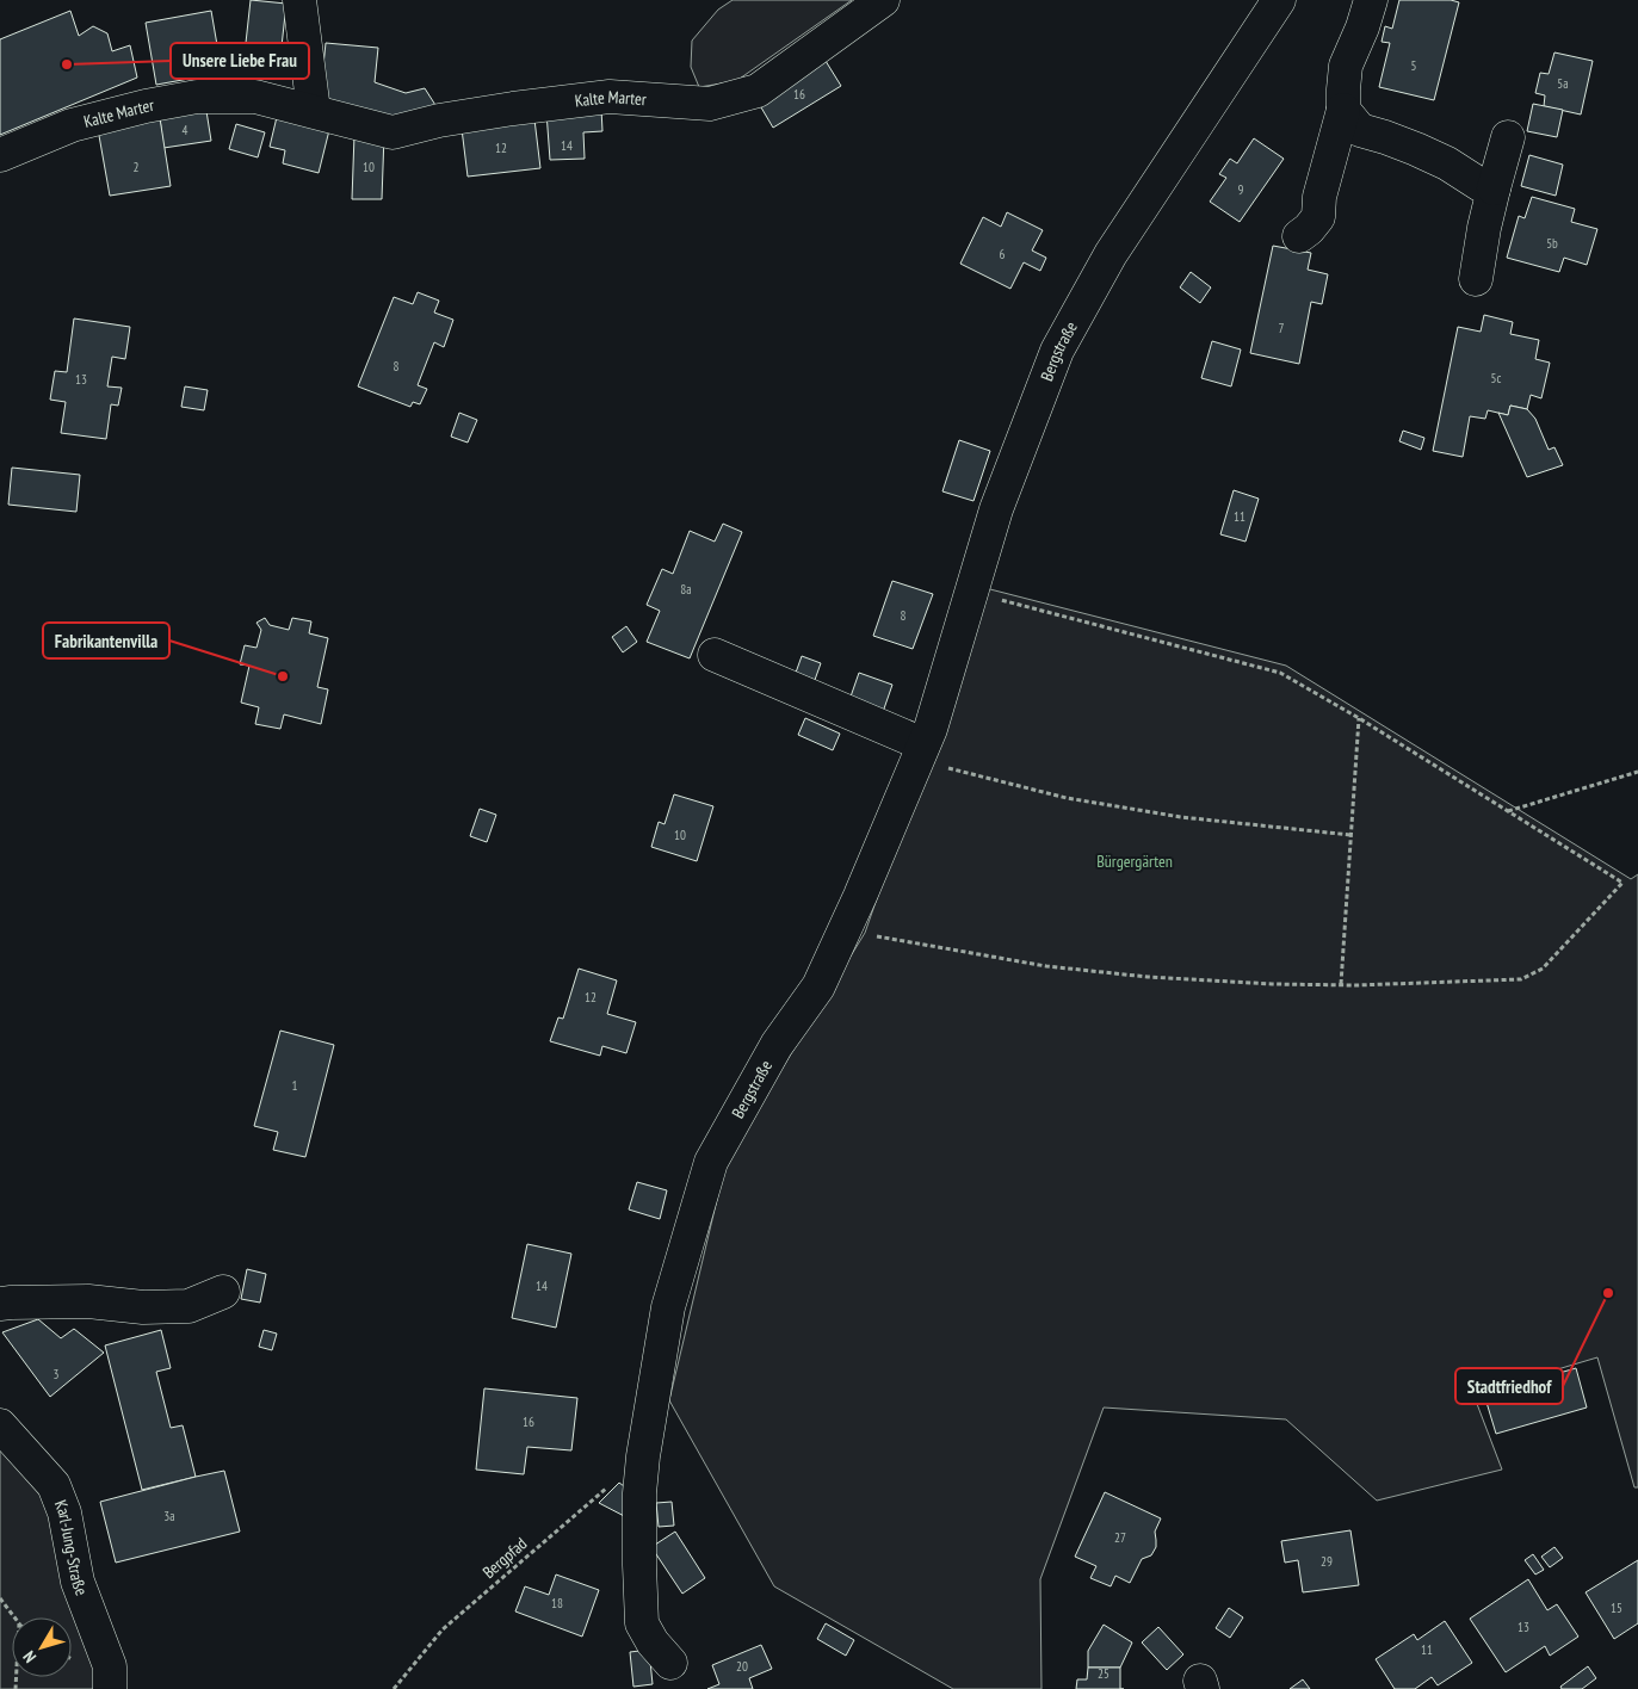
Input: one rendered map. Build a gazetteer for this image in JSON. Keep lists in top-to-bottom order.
{
  "streets": {
    "street": ["Kalte Marter", "Bergstraße", "Karl-Jung-Straße"],
    "path": ["Bergpfad"]
  },
  "crossings": [
    ["Bergstraße", "Bergpfad"]
  ],
  "parks": ["Bürgergärten"],
  "places": ["Unsere Liebe Frau", "Fabrikantenvilla", "Stadtfriedhof"],
  "house_numbers": [
    "5",
    "5a",
    "16",
    "4",
    "14",
    "12",
    "2",
    "10",
    "9",
    "5b",
    "6",
    "7",
    "8",
    "5c",
    "13",
    "11",
    "8a",
    "8",
    "10",
    "12",
    "1",
    "14",
    "3",
    "16",
    "3a",
    "27",
    "29",
    "18",
    "15",
    "13",
    "11",
    "20",
    "25"
  ],
  "north": "bottom left"
}
